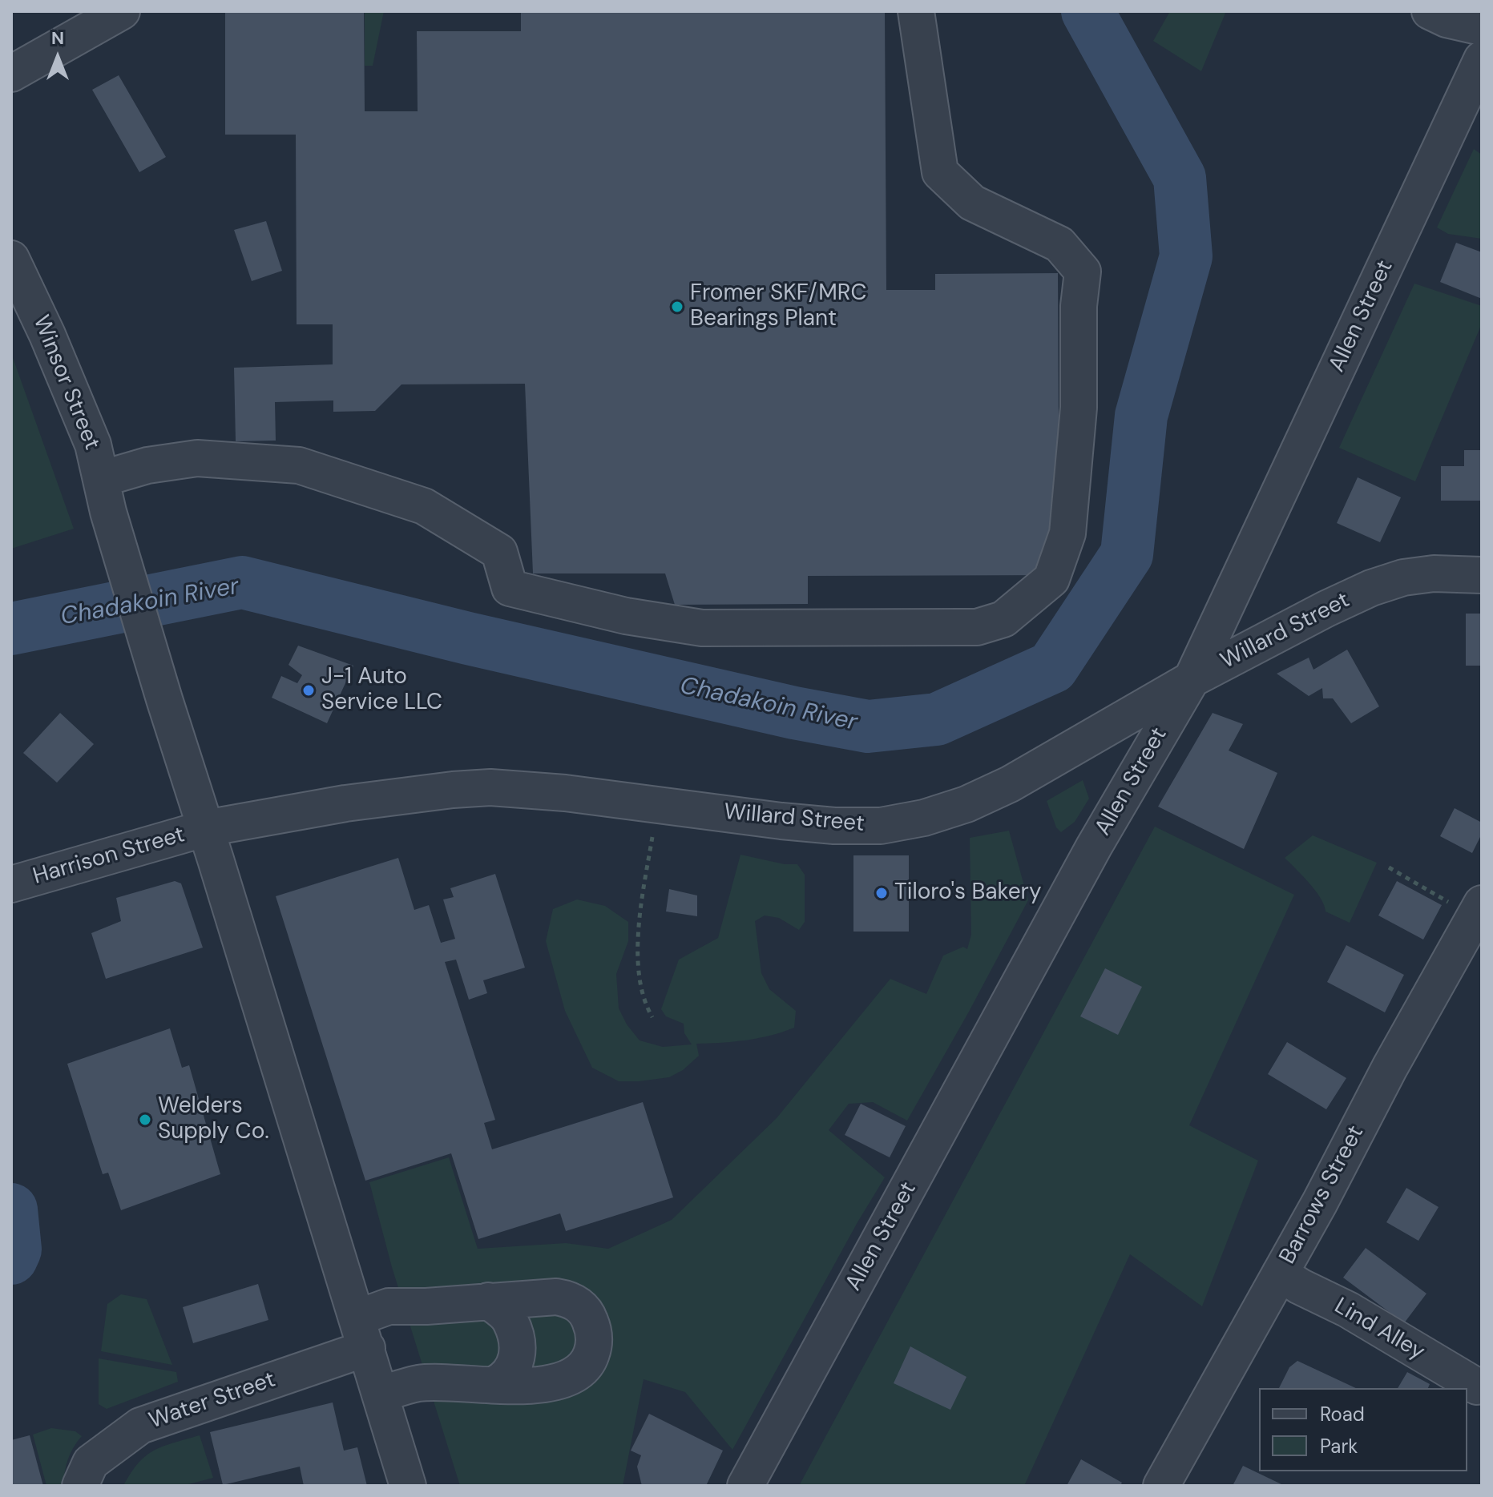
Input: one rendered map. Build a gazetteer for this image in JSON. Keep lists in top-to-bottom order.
{
  "streets": {
    "street": [
      "Allen Street",
      "Winsor Street",
      "Willard Street",
      "Harrison Street",
      "Barrows Street",
      "Lind Alley",
      "Water Street"
    ]
  },
  "crossings": [
    ["Allen Street", "Willard Street"],
    ["Winsor Street", "Willard Street"],
    ["Winsor Street", "Harrison Street"],
    ["Winsor Street", "Water Street"],
    ["Willard Street", "Harrison Street"],
    ["Barrows Street", "Lind Alley"]
  ],
  "water": ["Chadakoin River"],
  "places": [
    "Fromer SKF/MRC Bearings Plant",
    "J-1 Auto Service LLC",
    "Tiloro's Bakery",
    "Welders Supply Co."
  ],
  "legend": ["Road", "Park"],
  "north": "top"
}
